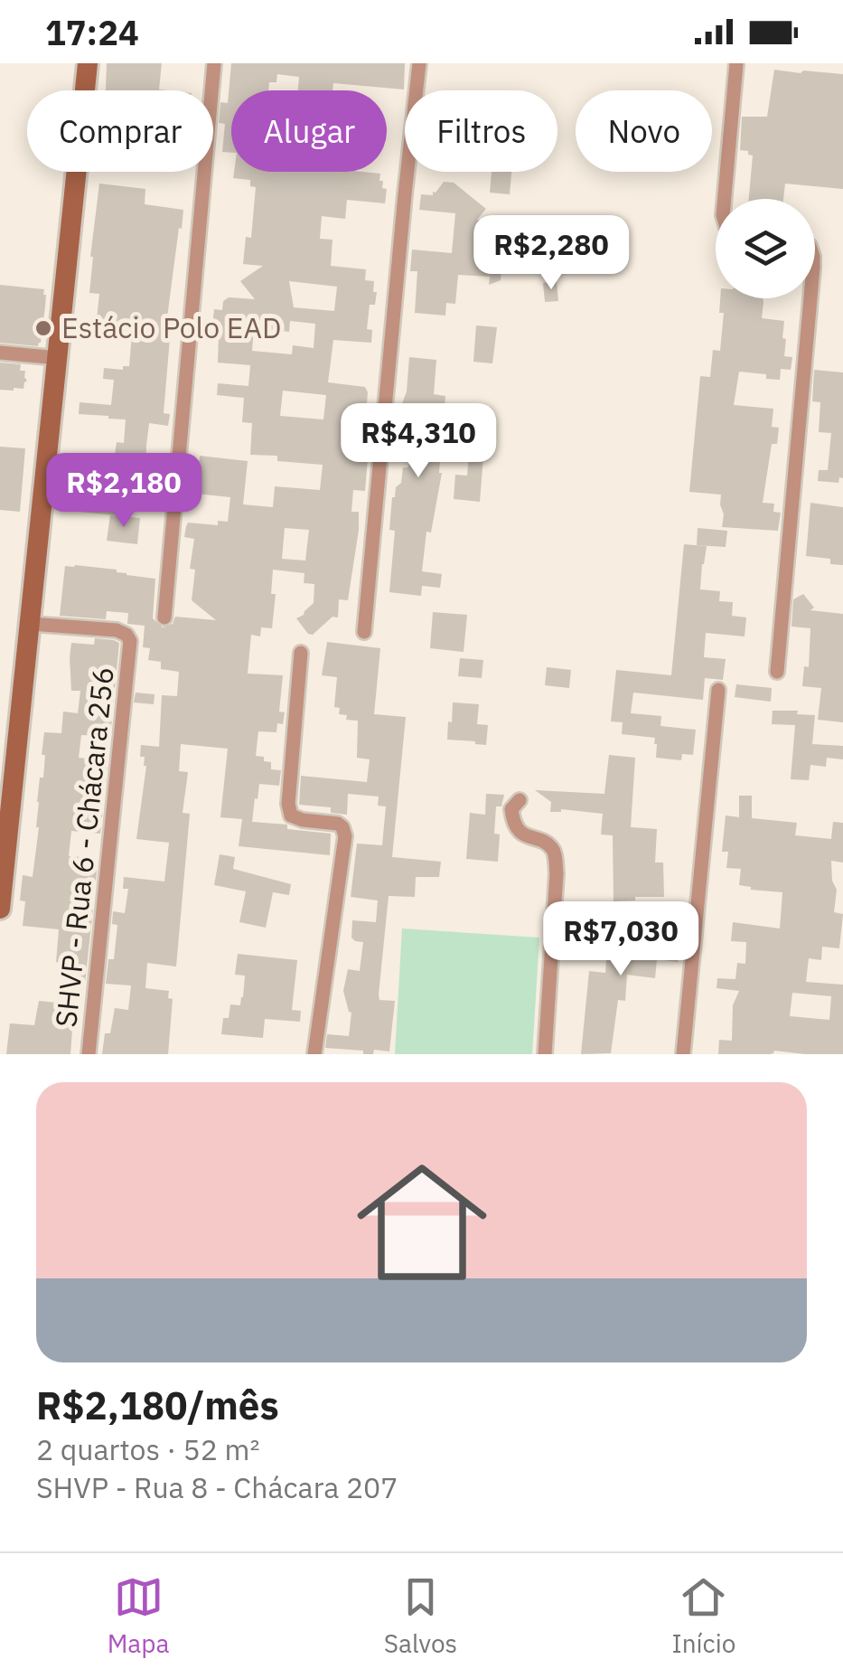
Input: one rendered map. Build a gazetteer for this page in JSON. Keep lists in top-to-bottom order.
{
  "streets": {
    "street": ["SHVP - Rua 6 - Chácara 256"]
  },
  "places": ["Estácio Polo EAD"],
  "page": {
    "status": "17:24",
    "chip": [
      "Comprar",
      "Alugar",
      "Filtros",
      "Novo"
    ],
    "price": [
      "R$2,280",
      "R$4,310",
      "R$2,180",
      "R$7,030"
    ],
    "list": [
      {
        "name": "R$2,180/mês",
        "note": "2 quartos · 52 m² · SHVP - Rua 8 - Chácara 207"
      }
    ],
    "tabs": ["Mapa", "Salvos", "Início"]
  }
}
